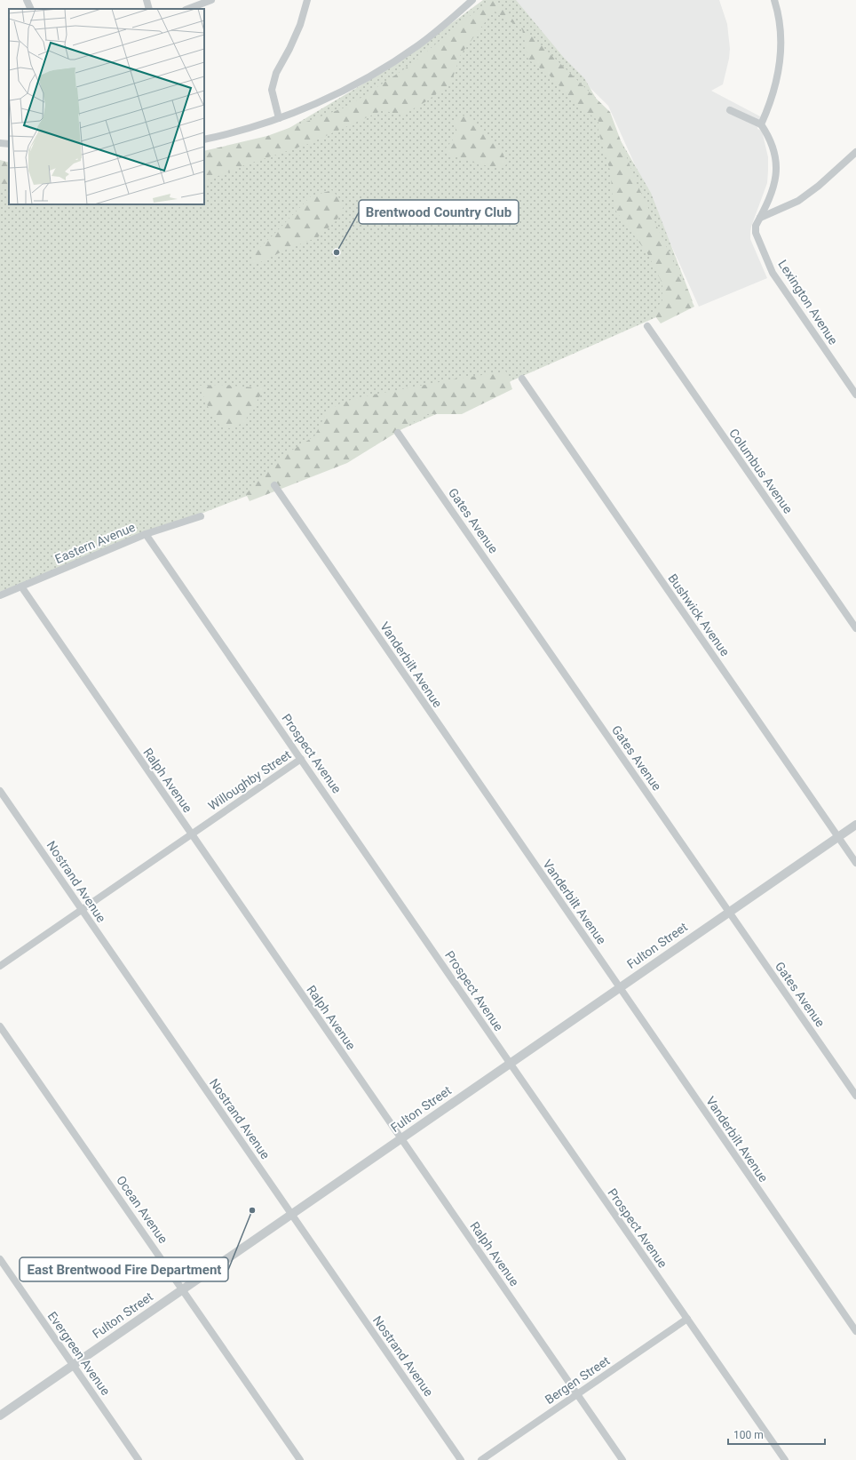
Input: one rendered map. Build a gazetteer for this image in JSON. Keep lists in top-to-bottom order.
{
  "streets": {
    "street": [
      "Lexington Avenue",
      "Columbus Avenue",
      "Gates Avenue",
      "Eastern Avenue",
      "Bushwick Avenue",
      "Vanderbilt Avenue",
      "Prospect Avenue",
      "Ralph Avenue",
      "Willoughby Street",
      "Nostrand Avenue",
      "Fulton Street",
      "Ocean Avenue",
      "Evergreen Avenue",
      "Bergen Street"
    ]
  },
  "crossings": [
    ["Gates Avenue", "Fulton Street"],
    ["Eastern Avenue", "Prospect Avenue"],
    ["Eastern Avenue", "Ralph Avenue"],
    ["Bushwick Avenue", "Fulton Street"],
    ["Vanderbilt Avenue", "Fulton Street"],
    ["Prospect Avenue", "Willoughby Street"],
    ["Prospect Avenue", "Fulton Street"],
    ["Prospect Avenue", "Bergen Street"],
    ["Ralph Avenue", "Willoughby Street"],
    ["Ralph Avenue", "Fulton Street"],
    ["Ralph Avenue", "Bergen Street"],
    ["Willoughby Street", "Nostrand Avenue"],
    ["Nostrand Avenue", "Fulton Street"],
    ["Fulton Street", "Ocean Avenue"],
    ["Fulton Street", "Evergreen Avenue"]
  ],
  "places": ["Brentwood Country Club", "East Brentwood Fire Department"],
  "scale_bar": "100 m"
}
